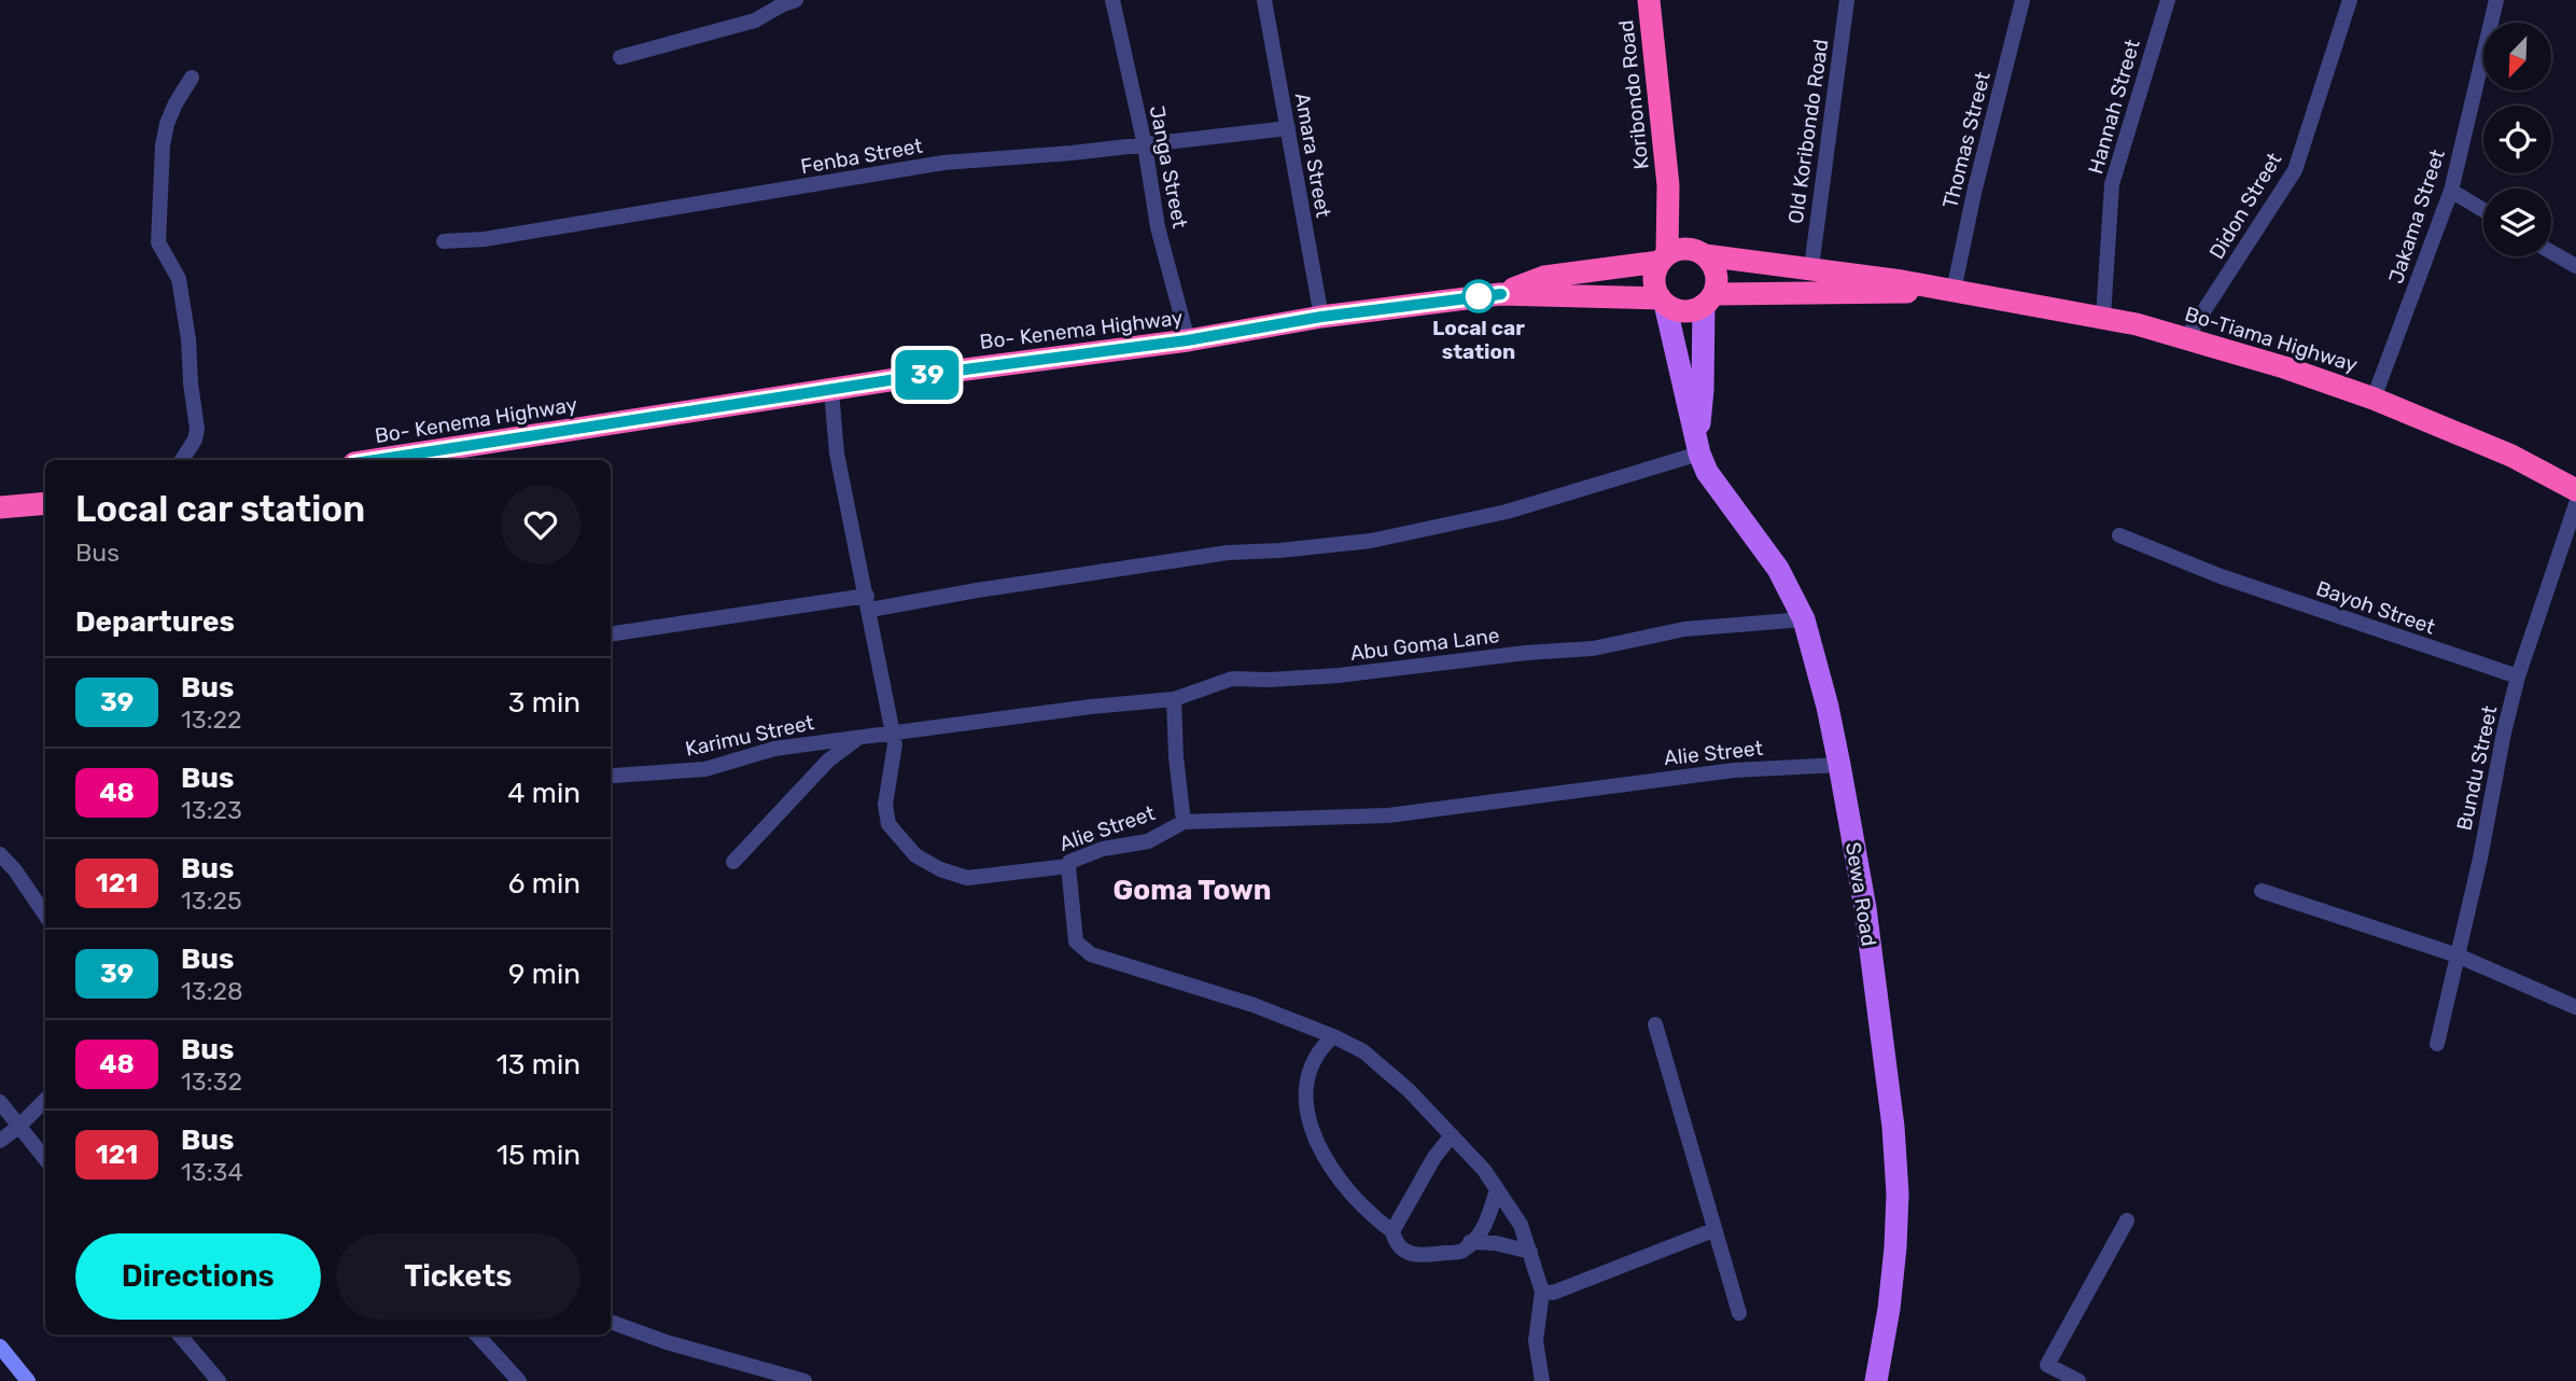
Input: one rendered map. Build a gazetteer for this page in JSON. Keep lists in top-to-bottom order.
{
  "streets": {
    "highway": ["Koribondo Road", "Bo- Kenema Highway", "Bo-Tiama Highway"],
    "main road": ["Sewa Road"],
    "street": [
      "Hannah Street",
      "Old Koribondo Road",
      "Thomas Street",
      "Amara Street",
      "Fenba Street",
      "Janga Street",
      "Didon Street",
      "Jakama Street",
      "Bayoh Street",
      "Abu Goma Lane",
      "Karimu Street",
      "Alie Street",
      "Bundu Street"
    ]
  },
  "crossings": [
    ["Hannah Street", "Bo-Tiama Highway"],
    ["Old Koribondo Road", "Bo-Tiama Highway"],
    ["Thomas Street", "Bo-Tiama Highway"],
    ["Amara Street", "Fenba Street"],
    ["Amara Street", "Bo- Kenema Highway"],
    ["Fenba Street", "Janga Street"],
    ["Janga Street", "Bo- Kenema Highway"],
    ["Didon Street", "Bo-Tiama Highway"],
    ["Jakama Street", "Bo-Tiama Highway"],
    ["Bo- Kenema Highway", "Alie Street"],
    ["Bo-Tiama Highway", "Sewa Road"],
    ["Bayoh Street", "Bundu Street"],
    ["Abu Goma Lane", "Karimu Street"],
    ["Abu Goma Lane", "Alie Street"],
    ["Abu Goma Lane", "Sewa Road"],
    ["Karimu Street", "Alie Street"],
    ["Alie Street", "Sewa Road"]
  ],
  "districts": ["Goma Town"],
  "places": ["Local car station"],
  "lines": ["bus line 39"],
  "north": "bottom left",
  "page": {
    "on_map": "39",
    "heading": [
      ["Local car station", "Bus"],
      "Departures"
    ],
    "list": [
      {
        "mark": "39",
        "name": "Bus",
        "note": "13:22",
        "value": "3 min"
      },
      {
        "mark": "48",
        "name": "Bus",
        "note": "13:23",
        "value": "4 min"
      },
      {
        "mark": "121",
        "name": "Bus",
        "note": "13:25",
        "value": "6 min"
      },
      {
        "mark": "39",
        "name": "Bus",
        "note": "13:28",
        "value": "9 min"
      },
      {
        "mark": "48",
        "name": "Bus",
        "note": "13:32",
        "value": "13 min"
      },
      {
        "mark": "121",
        "name": "Bus",
        "note": "13:34",
        "value": "15 min"
      }
    ],
    "buttons": ["Directions", "Tickets"]
  }
}
